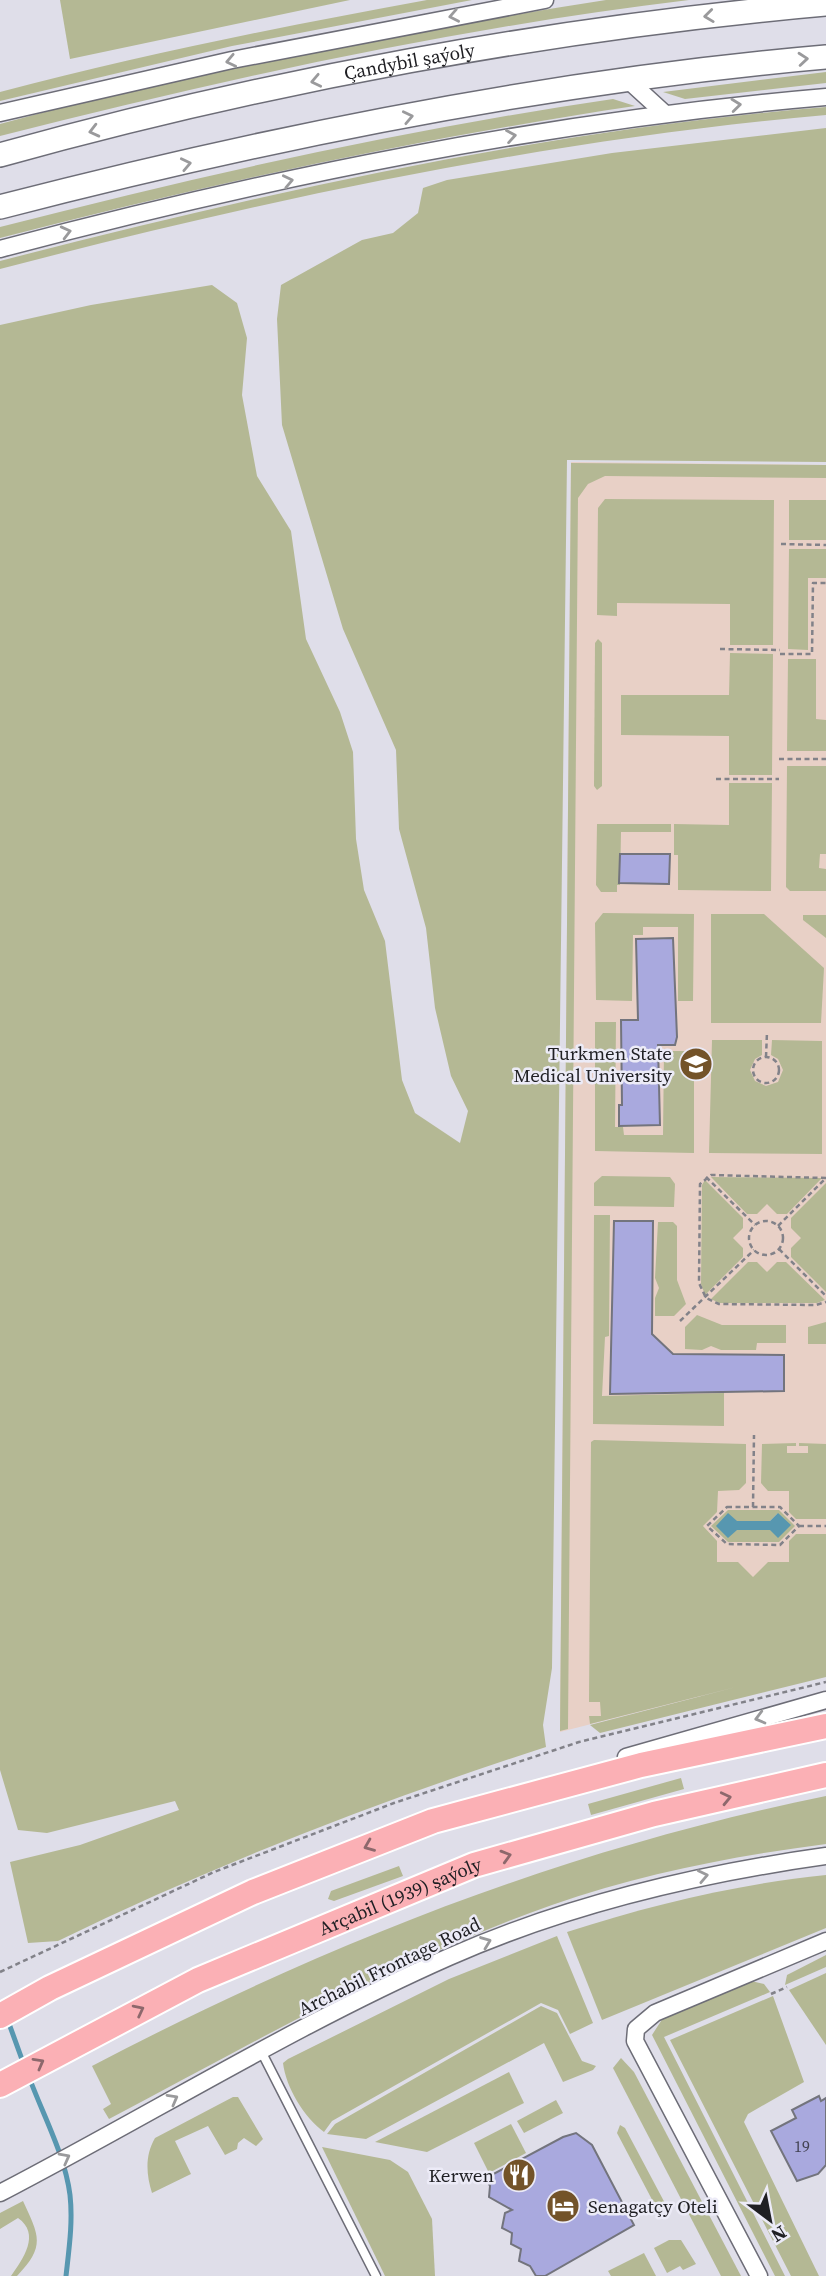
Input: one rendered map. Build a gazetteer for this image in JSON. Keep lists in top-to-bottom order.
{
  "streets": {
    "main road": ["Çandybil şaýoly", "Arçabil (1939) şaýoly"],
    "street": ["Archabil Frontage Road"]
  },
  "places": {
    "school or university": ["Turkmen State Medical University"],
    "restaurant": ["Kerwen"],
    "hotel": ["Senagatçy Oteli"]
  },
  "house_numbers": ["19"],
  "north": "bottom right"
}
